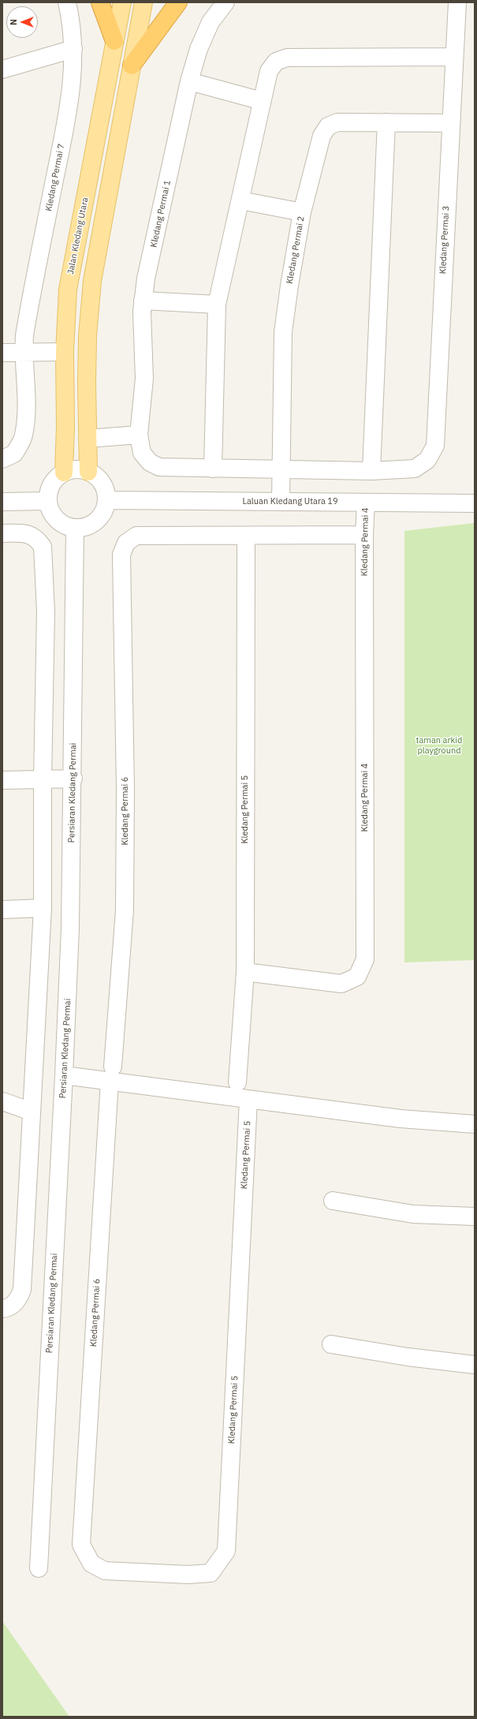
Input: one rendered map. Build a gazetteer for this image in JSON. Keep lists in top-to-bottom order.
{
  "streets": {
    "main road": ["Jalan Kledang Utara"],
    "street": [
      "Kledang Permai 7",
      "Kledang Permai 1",
      "Kledang Permai 3",
      "Kledang Permai 2",
      "Laluan Kledang Utara 19",
      "Kledang Permai 4",
      "Persiaran Kledang Permai",
      "Kledang Permai 5",
      "Kledang Permai 6"
    ]
  },
  "crossings": [
    ["Kledang Permai 1", "Kledang Permai 3"],
    ["Kledang Permai 1", "Kledang Permai 2"],
    ["Jalan Kledang Utara", "Laluan Kledang Utara 19"],
    ["Jalan Kledang Utara", "Persiaran Kledang Permai"],
    ["Kledang Permai 3", "Kledang Permai 2"],
    ["Kledang Permai 2", "Laluan Kledang Utara 19"],
    ["Laluan Kledang Utara 19", "Kledang Permai 4"],
    ["Laluan Kledang Utara 19", "Persiaran Kledang Permai"],
    ["Kledang Permai 4", "Kledang Permai 5"],
    ["Kledang Permai 5", "Kledang Permai 6"]
  ],
  "parks": ["taman arkid playground"],
  "north": "left"
}
